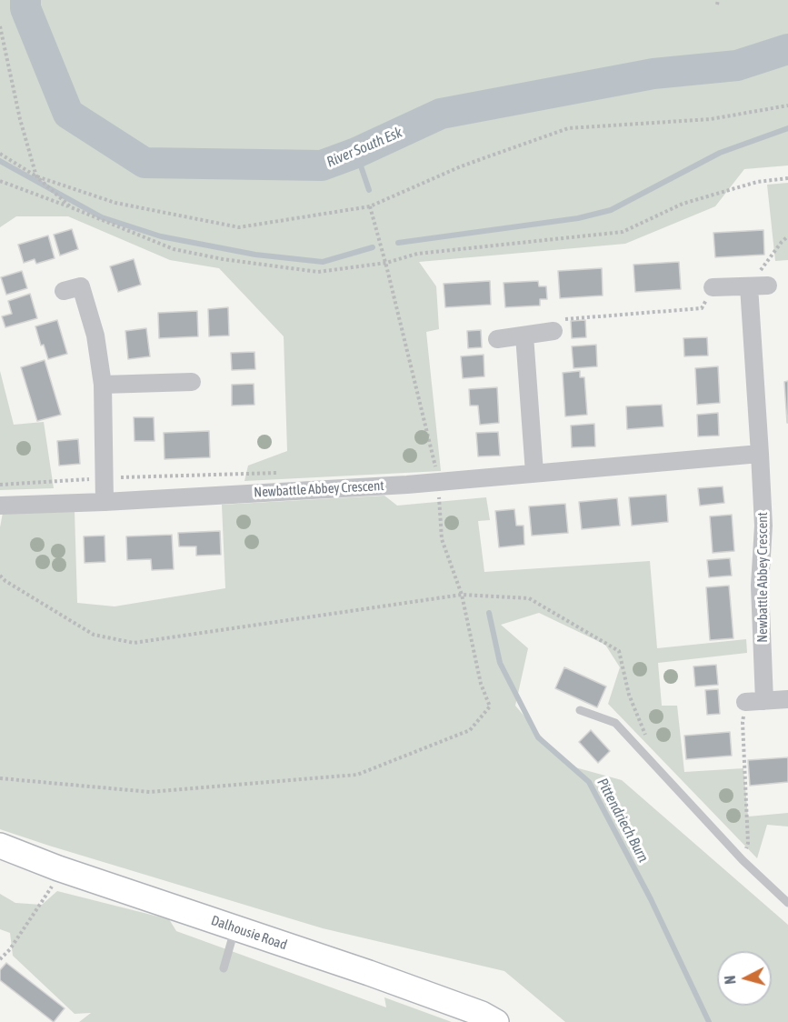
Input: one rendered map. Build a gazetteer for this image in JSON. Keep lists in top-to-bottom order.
{
  "streets": {
    "main road": ["Dalhousie Road"],
    "street": ["Newbattle Abbey Crescent"]
  },
  "water": ["River South Esk", "Pittendriech Burn"],
  "north": "left"
}
